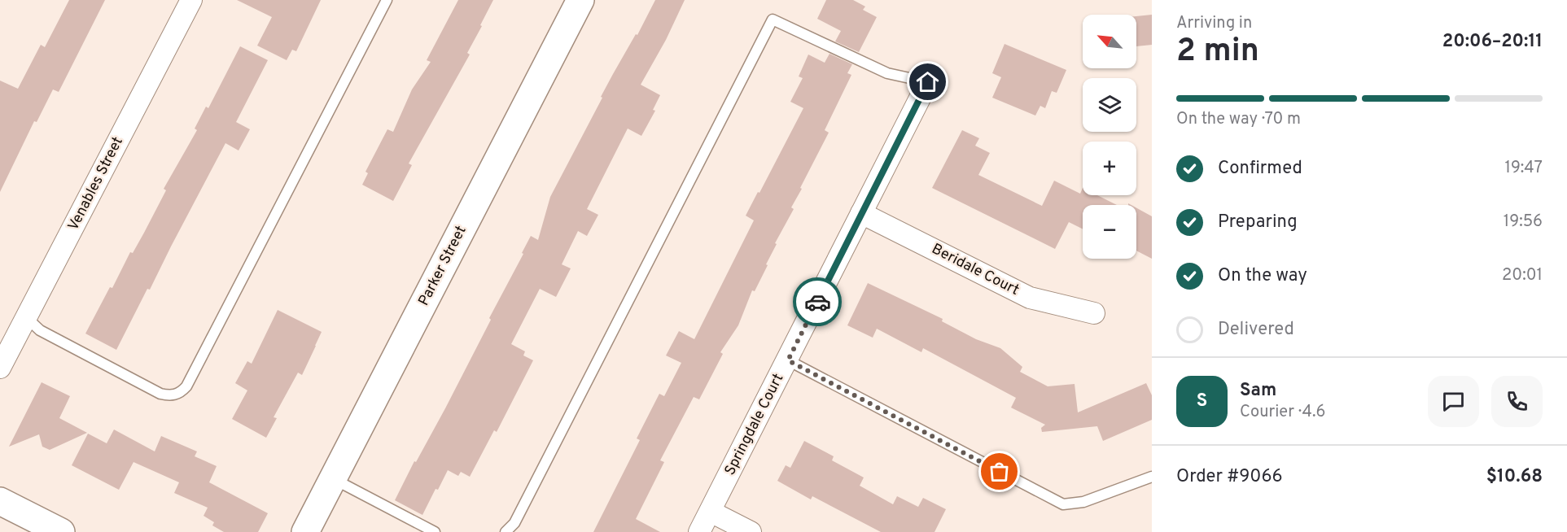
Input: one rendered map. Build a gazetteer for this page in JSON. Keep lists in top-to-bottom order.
{
  "streets": {
    "street": [
      "Venables Street",
      "Parker Street",
      "Beridale Court",
      "Springdale Court"
    ]
  },
  "crossings": [
    ["Beridale Court", "Springdale Court"]
  ],
  "north": "top left",
  "page": {
    "heading": ["2 min", "Arriving in", "20:06–20:11"],
    "panel": [
      "Sam",
      "Courier · 4.6",
      "Order #9066",
      "$10.68"
    ],
    "map_buttons": ["+", "−"],
    "bar": "On the way · 70 m",
    "list": [
      ["Confirmed", "19:47"],
      ["Preparing", "19:56"],
      ["On the way", "20:01"],
      "Delivered"
    ],
    "round": "S"
  }
}
